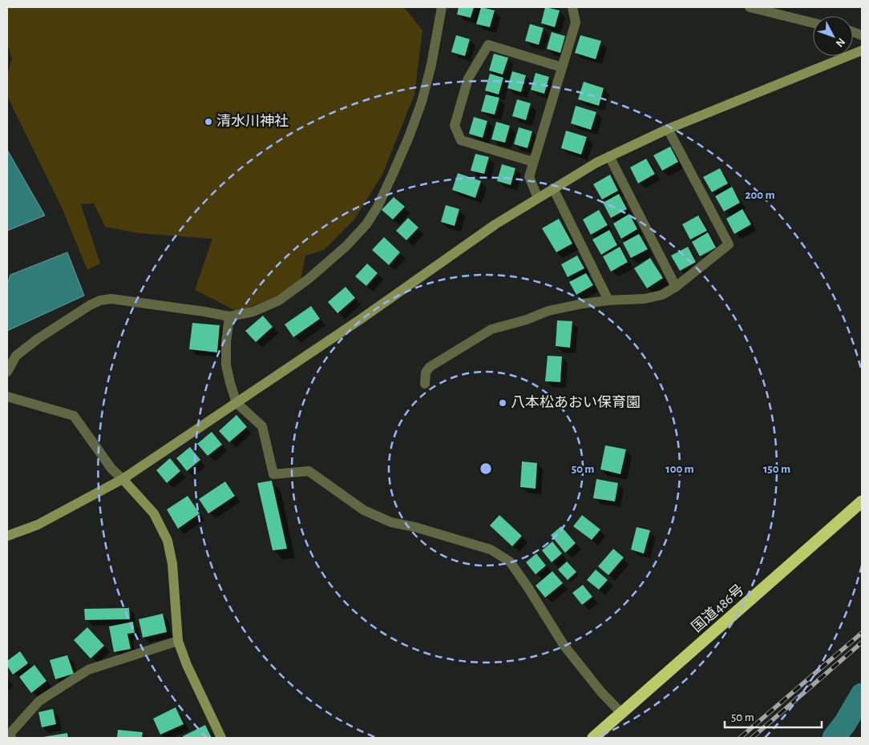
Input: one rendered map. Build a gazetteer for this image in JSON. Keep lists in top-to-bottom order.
{
  "streets": {
    "highway": ["国道486号"]
  },
  "places": ["清水川神社", "八本松あおい保育園"],
  "scale_bar": "50 m",
  "north": "bottom right",
  "rings": [
    "200 m",
    "50 m",
    "100 m",
    "150 m"
  ]
}
